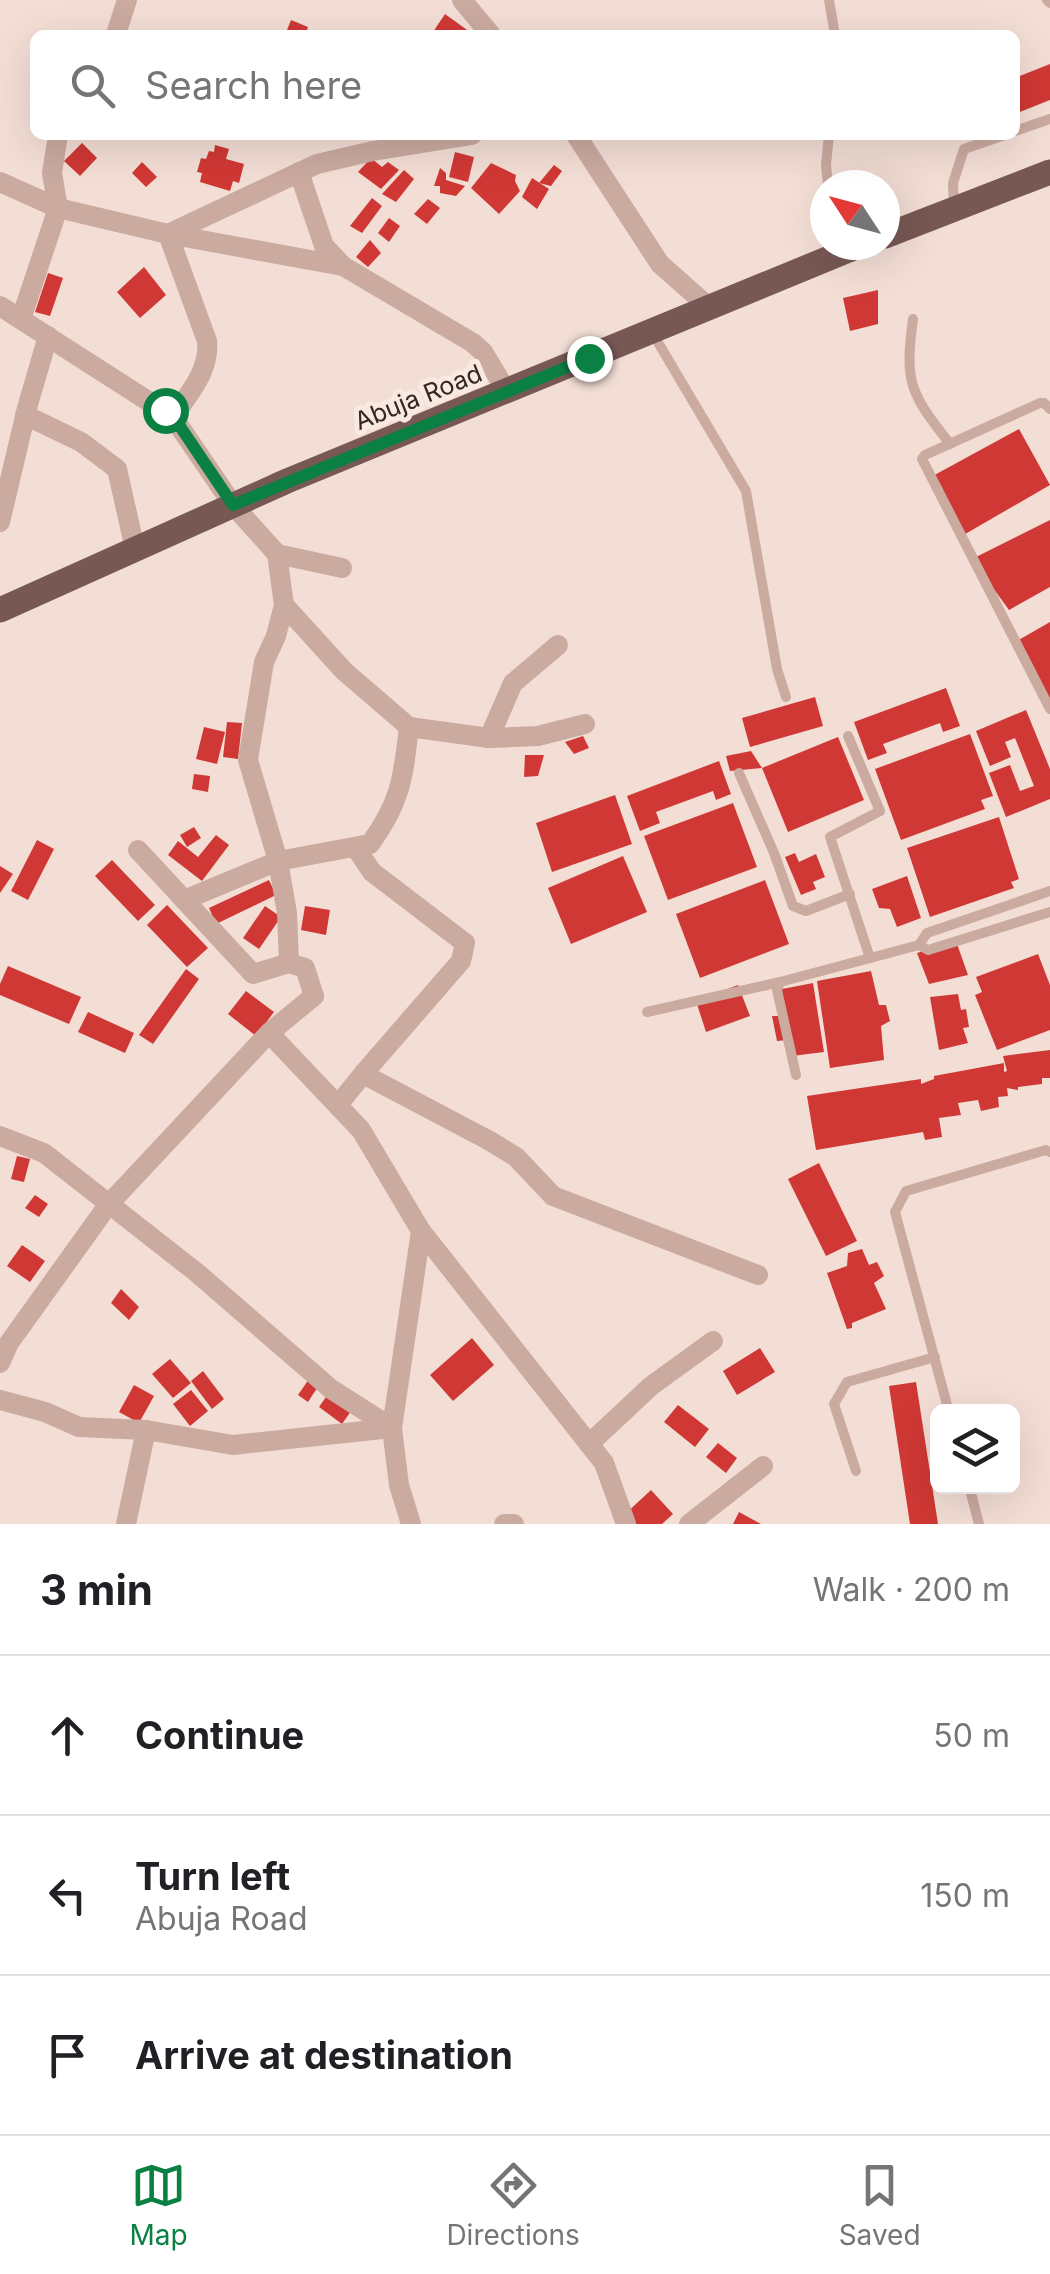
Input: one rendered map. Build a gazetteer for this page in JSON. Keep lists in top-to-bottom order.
{
  "streets": {
    "main road": ["Abuja Road"]
  },
  "north": "top left",
  "page": {
    "search": "Search here",
    "heading": ["3 min", "Walk · 200 m"],
    "list": [
      ["Continue", "50 m"],
      ["Turn left", "Abuja Road", "150 m"],
      "Arrive at destination"
    ],
    "nav": ["Map", "Directions", "Saved"]
  }
}
